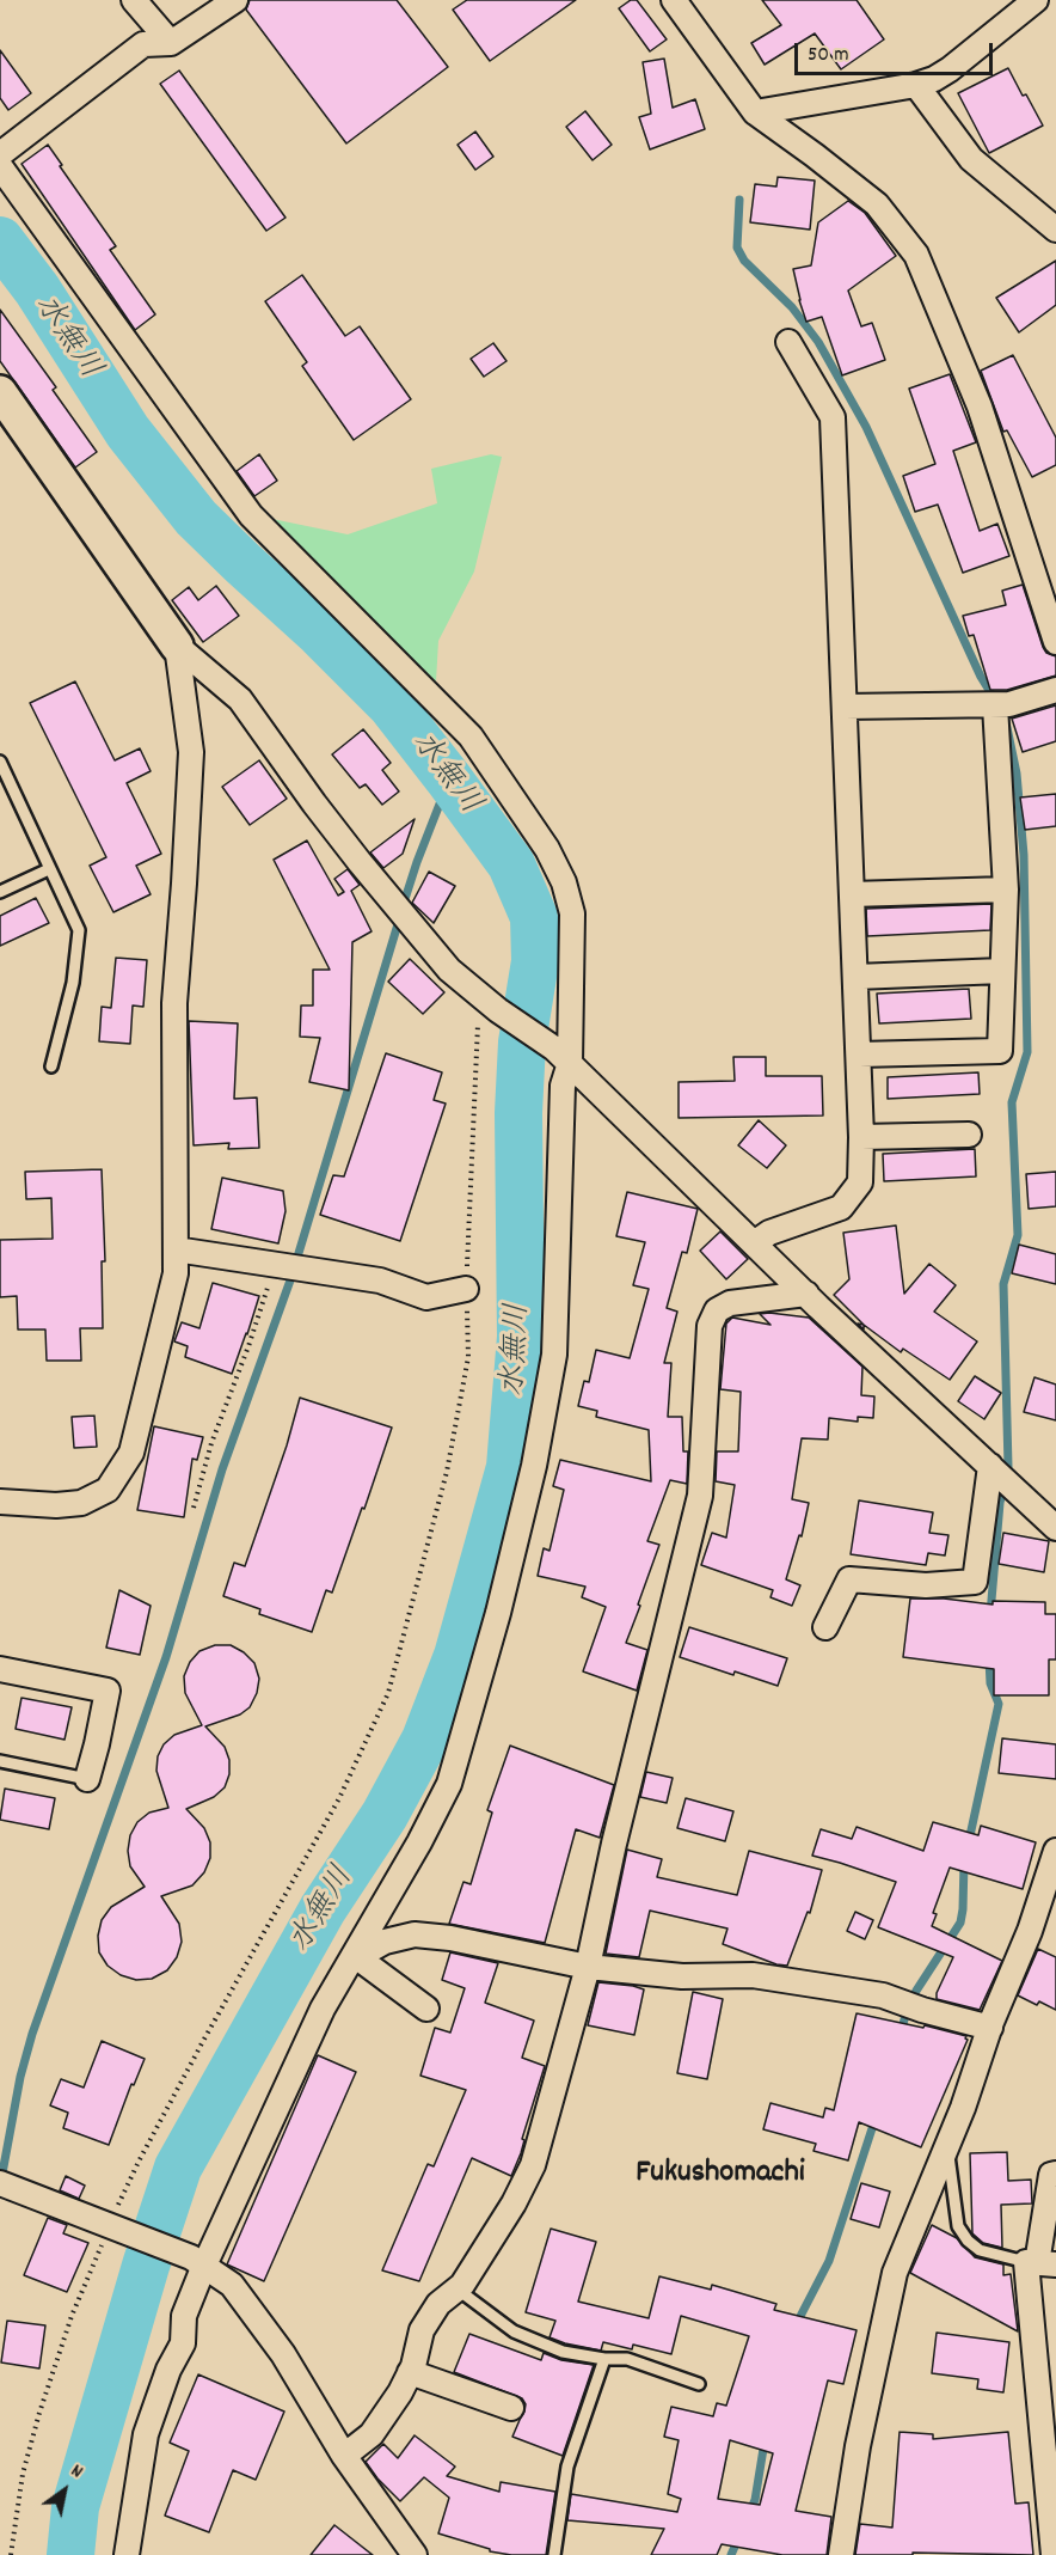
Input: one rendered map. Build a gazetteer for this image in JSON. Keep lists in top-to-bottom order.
{
  "districts": ["Fukushomachi"],
  "water": ["水無川"],
  "scale_bar": "50 m",
  "north": "top right"
}
